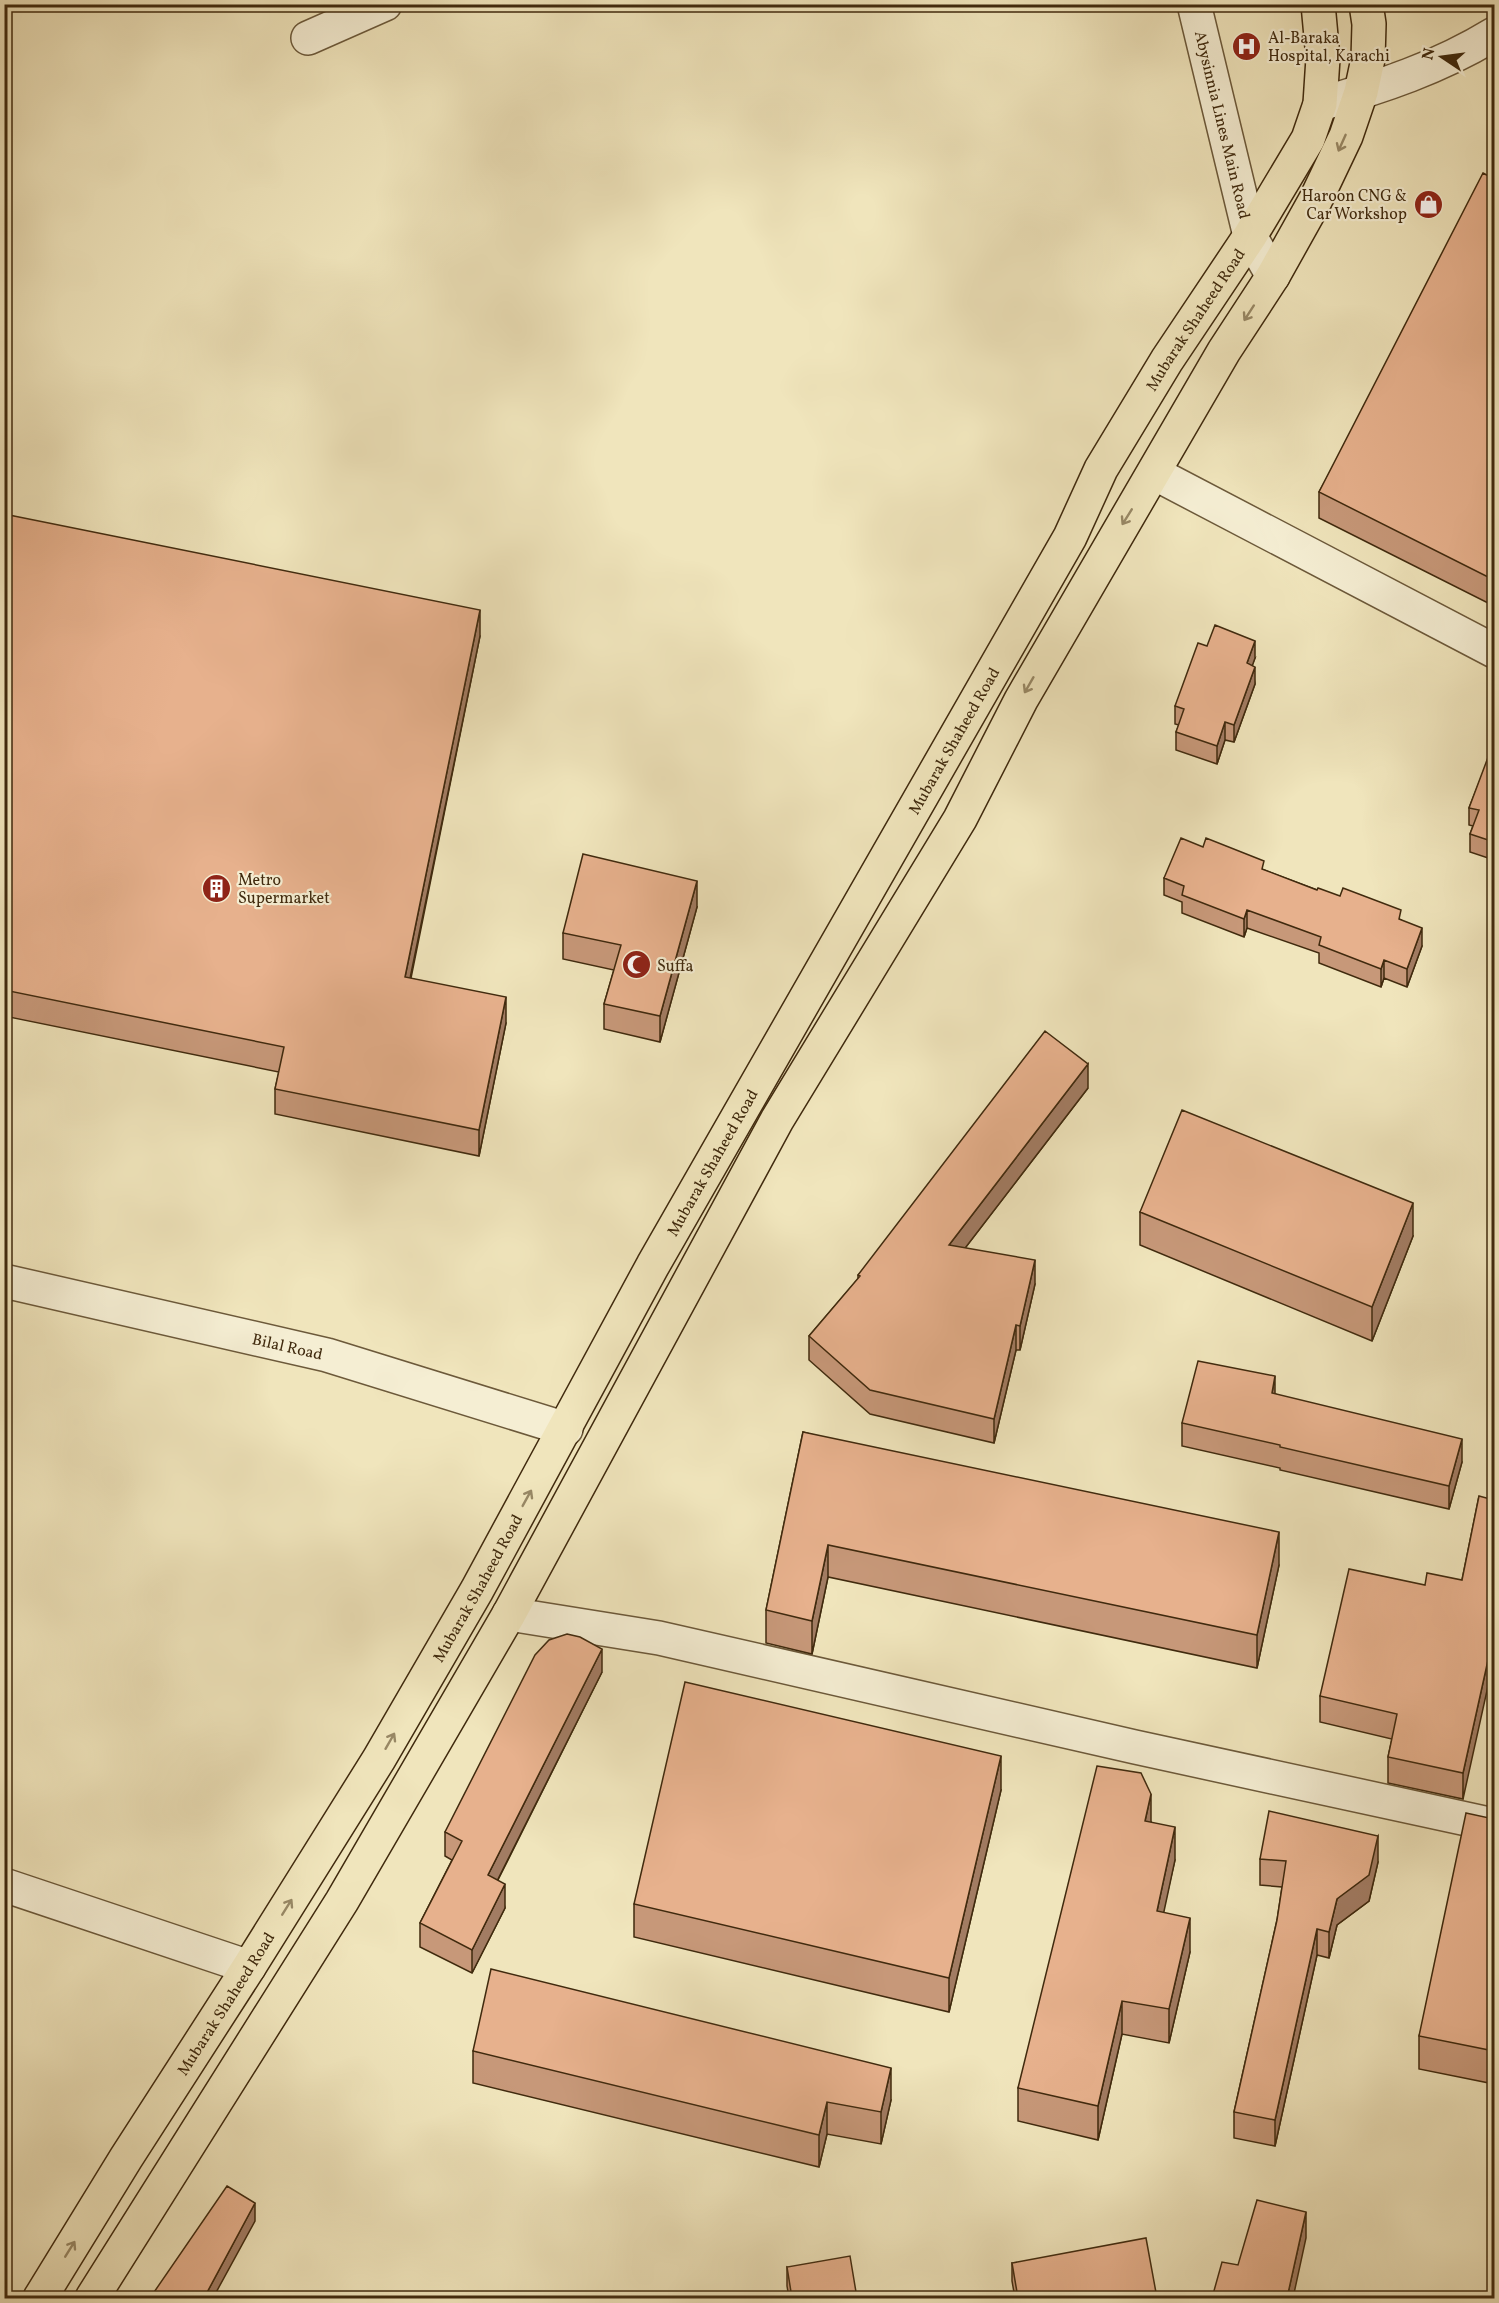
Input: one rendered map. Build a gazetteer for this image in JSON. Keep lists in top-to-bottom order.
{
  "streets": {
    "main road": ["Mubarak Shaheed Road"],
    "street": ["Abysinnia Lines Main Road", "Bilal Road"]
  },
  "crossings": [
    ["Abysinnia Lines Main Road", "Mubarak Shaheed Road"],
    ["Mubarak Shaheed Road", "Bilal Road"]
  ],
  "places": {
    "hospital": ["Al-Baraka Hospital, Karachi"],
    "shop": ["Haroon CNG & Car Workshop"],
    "building": ["Metro Supermarket"],
    "mosque": ["Suffa"]
  },
  "north": "left"
}
